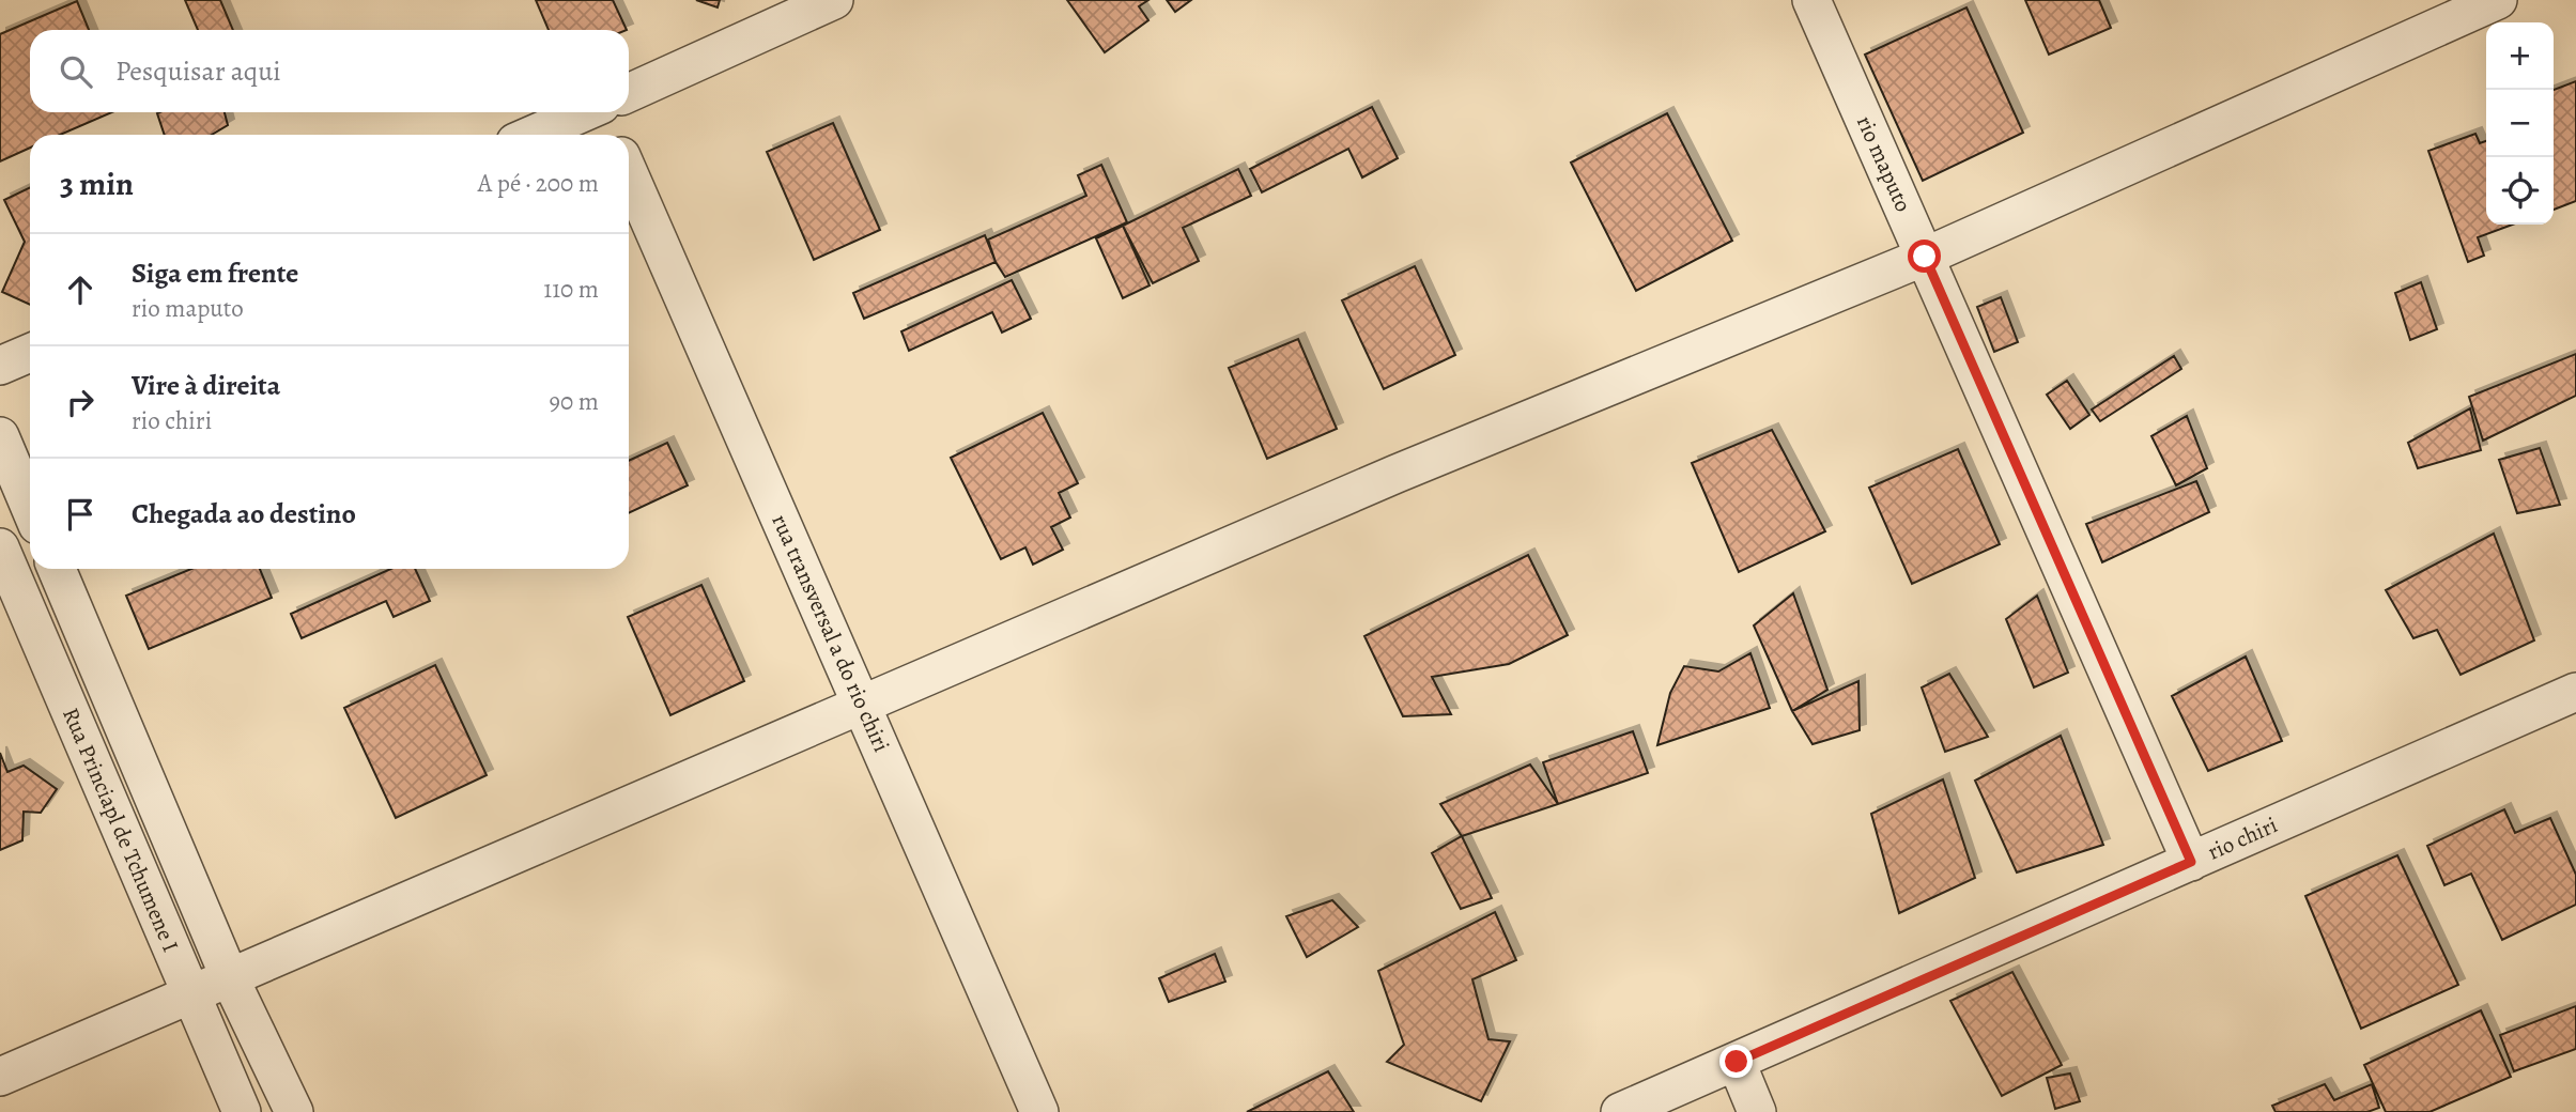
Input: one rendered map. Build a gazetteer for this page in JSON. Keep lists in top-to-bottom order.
{
  "streets": {
    "street": [
      "rio maputo",
      "rua transversal a do rio chiri",
      "Rua Princiapl de Tchumene I",
      "rio chiri"
    ]
  },
  "crossings": [
    ["rio maputo", "rio chiri"]
  ],
  "page": {
    "map_buttons": ["+", "−"],
    "search": "Pesquisar aqui",
    "heading": ["3 min", "A pé · 200 m"],
    "list": [
      ["Siga em frente", "rio maputo", "110 m"],
      ["Vire à direita", "rio chiri", "90 m"],
      "Chegada ao destino"
    ]
  }
}
